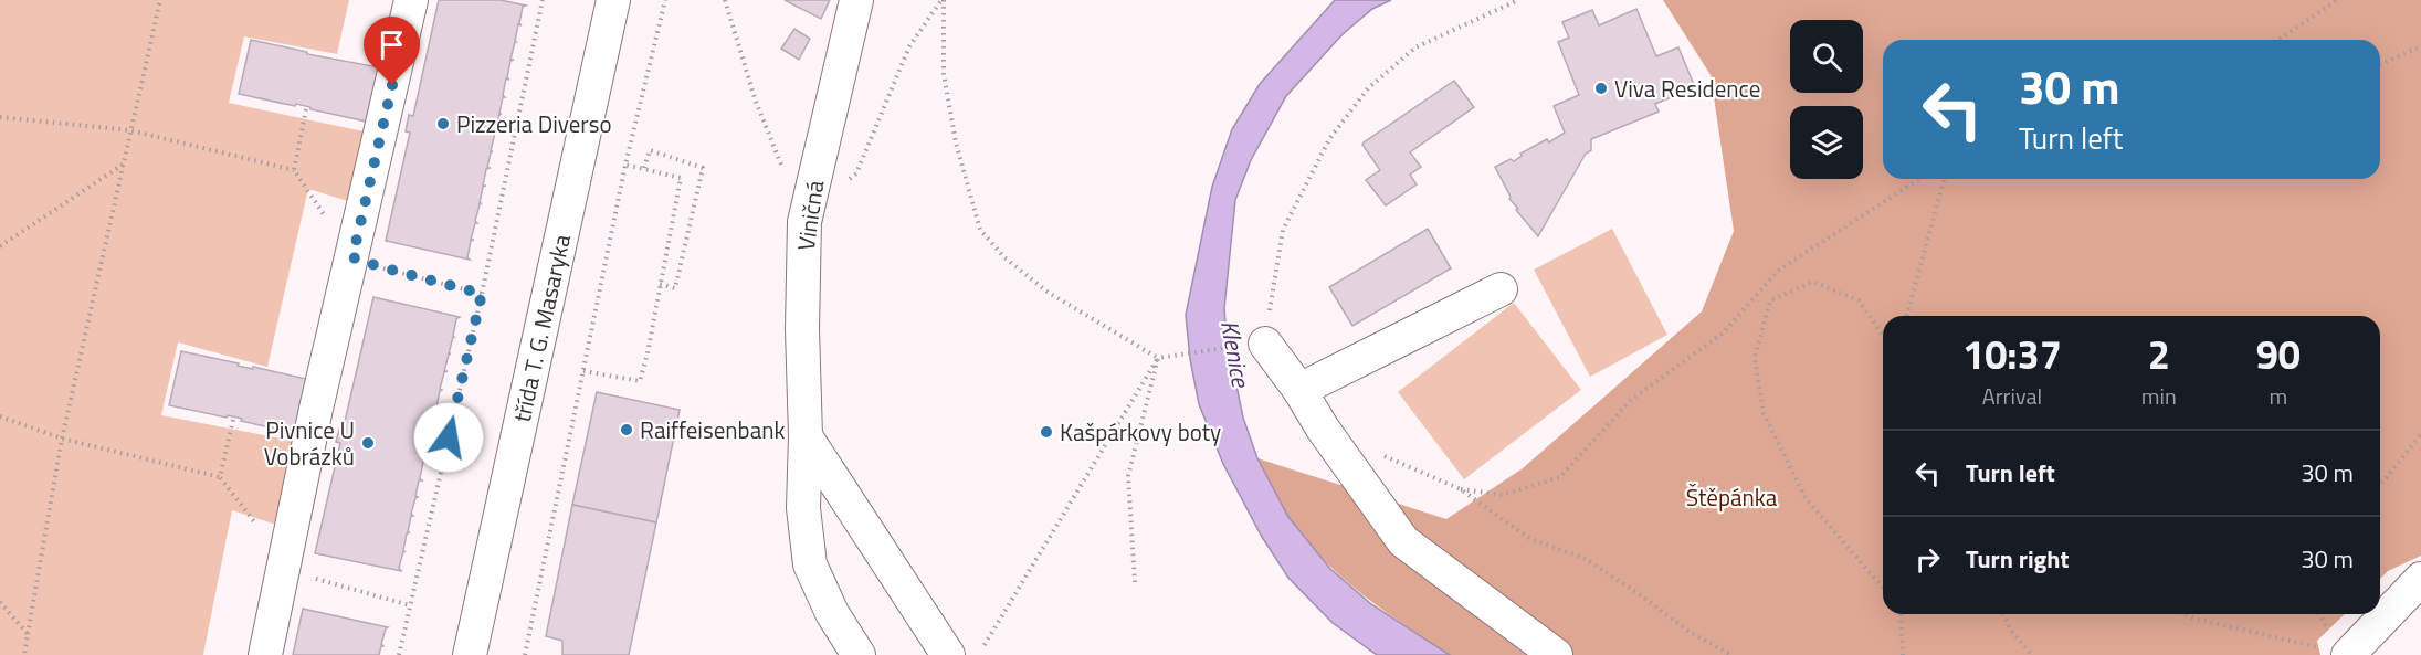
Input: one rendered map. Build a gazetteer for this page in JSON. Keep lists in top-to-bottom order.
{
  "streets": {
    "street": ["Viničná", "třída T. G. Masaryka"]
  },
  "water": ["Klenice"],
  "parks": ["Štěpánka"],
  "places": [
    "Viva Residence",
    "Pizzeria Diverso",
    "Raiffeisenbank",
    "Kašpárkovy boty",
    "Pivnice U Vobrázků"
  ],
  "page": {
    "turn": ["30 m", "Turn left"],
    "eta": [
      "10:37",
      "Arrival",
      "2",
      "min",
      "90",
      "m"
    ],
    "list": [
      {
        "name": "Turn left",
        "value": "30 m"
      },
      {
        "name": "Turn right",
        "value": "30 m"
      }
    ]
  }
}
